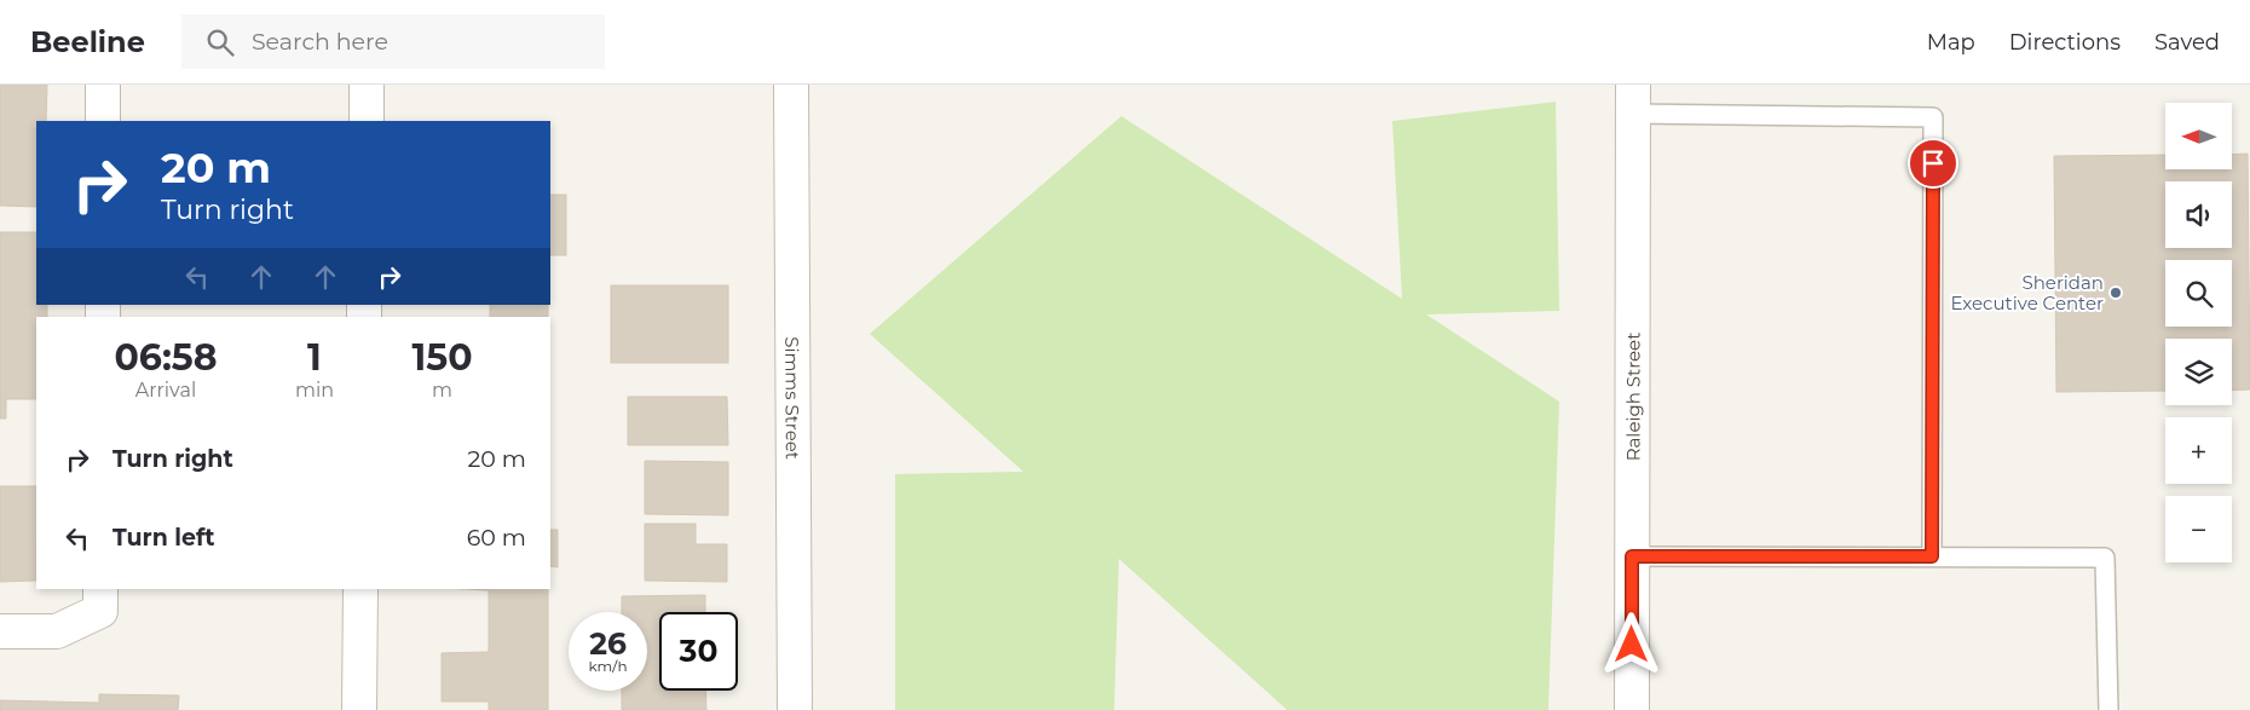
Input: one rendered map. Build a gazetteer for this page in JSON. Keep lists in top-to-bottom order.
{
  "streets": {
    "street": ["Simms Street", "Raleigh Street"]
  },
  "places": ["Sheridan Executive Center"],
  "north": "left",
  "page": {
    "header": "Beeline",
    "search": "Search here",
    "nav": ["Map", "Directions", "Saved"],
    "map_buttons": ["+", "−"],
    "turn": ["20 m", "Turn right"],
    "eta": [
      "06:58",
      "Arrival",
      "1",
      "min",
      "150",
      "m"
    ],
    "list": [
      {
        "name": "Turn right",
        "value": "20 m"
      },
      {
        "name": "Turn left",
        "value": "60 m"
      }
    ],
    "speed": "26 km/h",
    "limit": "30"
  }
}
